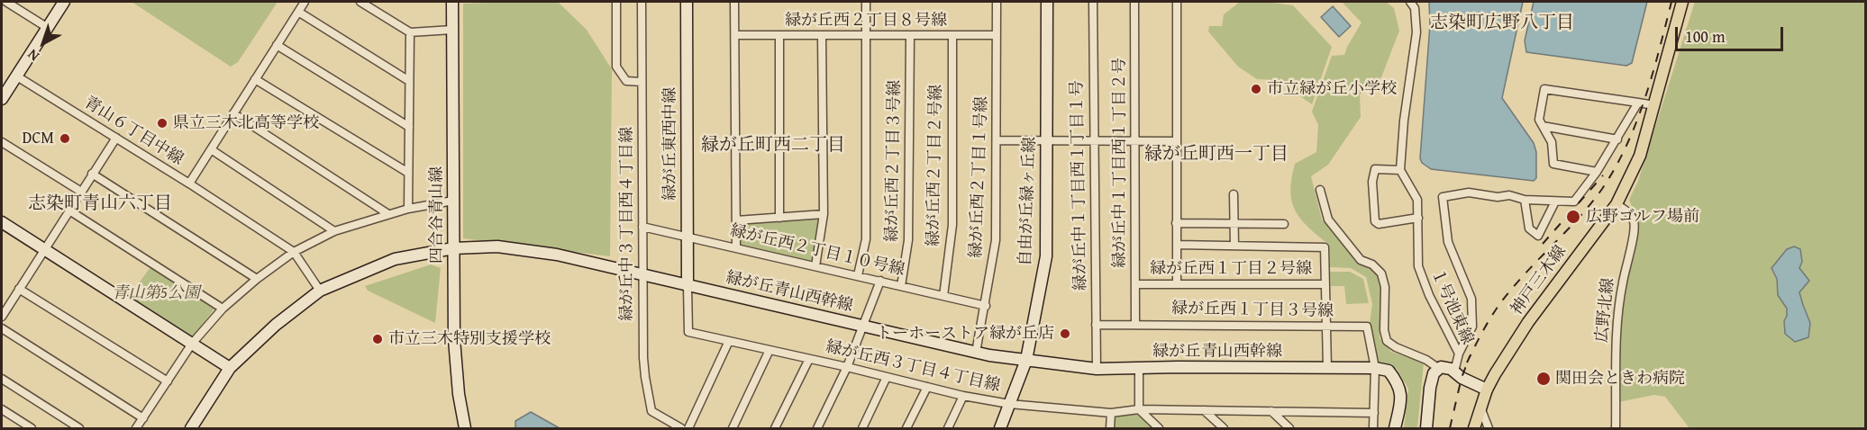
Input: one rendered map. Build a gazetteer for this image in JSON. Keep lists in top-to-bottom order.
{
  "streets": {
    "main road": ["神戸三木線"],
    "street": [
      "緑が丘西２丁目８号線",
      "青山６丁目中線",
      "緑が丘東西中線",
      "緑が丘西２丁目３号線",
      "緑が丘中１丁目西１丁目２号",
      "緑が丘西２丁目２号線",
      "緑が丘西２丁目１号線",
      "緑が丘中１丁目西１丁目１号",
      "自由が丘緑ヶ丘線",
      "四合谷青山線",
      "緑が丘中３丁目西４丁目線",
      "緑が丘西２丁目１０号線",
      "緑が丘西１丁目２号線",
      "緑が丘青山西幹線",
      "１号池東線",
      "緑が丘西１丁目３号線",
      "広野北線",
      "緑が丘西３丁目４丁目線"
    ]
  },
  "crossings": [
    ["緑が丘西２丁目８号線", "緑が丘西２丁目３号線"],
    ["緑が丘西２丁目８号線", "緑が丘西２丁目２号線"],
    ["緑が丘西２丁目８号線", "緑が丘西２丁目１号線"],
    ["緑が丘東西中線", "緑が丘西２丁目１０号線"],
    ["緑が丘東西中線", "緑が丘青山西幹線"],
    ["緑が丘東西中線", "緑が丘西３丁目４丁目線"],
    ["緑が丘西２丁目３号線", "緑が丘西２丁目１０号線"],
    ["緑が丘中１丁目西１丁目２号", "緑が丘西１丁目２号線"],
    ["緑が丘中１丁目西１丁目２号", "緑が丘西１丁目３号線"],
    ["緑が丘西２丁目２号線", "緑が丘西２丁目１０号線"],
    ["緑が丘西２丁目１号線", "緑が丘西２丁目１０号線"],
    ["緑が丘西２丁目１号線", "緑が丘青山西幹線"],
    ["緑が丘中１丁目西１丁目１号", "緑が丘青山西幹線"],
    ["緑が丘中１丁目西１丁目１号", "緑が丘西１丁目３号線"],
    ["自由が丘緑ヶ丘線", "緑が丘青山西幹線"],
    ["自由が丘緑ヶ丘線", "緑が丘西３丁目４丁目線"],
    ["四合谷青山線", "緑が丘青山西幹線"],
    ["緑が丘中３丁目西４丁目線", "緑が丘西２丁目１０号線"],
    ["緑が丘中３丁目西４丁目線", "緑が丘青山西幹線"],
    ["神戸三木線", "広野北線"],
    ["緑が丘青山西幹線", "緑が丘西１丁目３号線"],
    ["緑が丘青山西幹線", "緑が丘西３丁目４丁目線"]
  ],
  "districts": [
    "志染町広野八丁目",
    "緑が丘町西二丁目",
    "緑が丘町西一丁目",
    "志染町青山六丁目"
  ],
  "parks": ["青山第5公園"],
  "places": [
    "市立緑が丘小学校",
    "県立三木北高等学校",
    "DCM",
    "広野ゴルフ場前",
    "トーホーストア緑が丘店",
    "市立三木特別支援学校",
    "関田会ときわ病院"
  ],
  "scale_bar": "100 m",
  "north": "bottom left"
}
